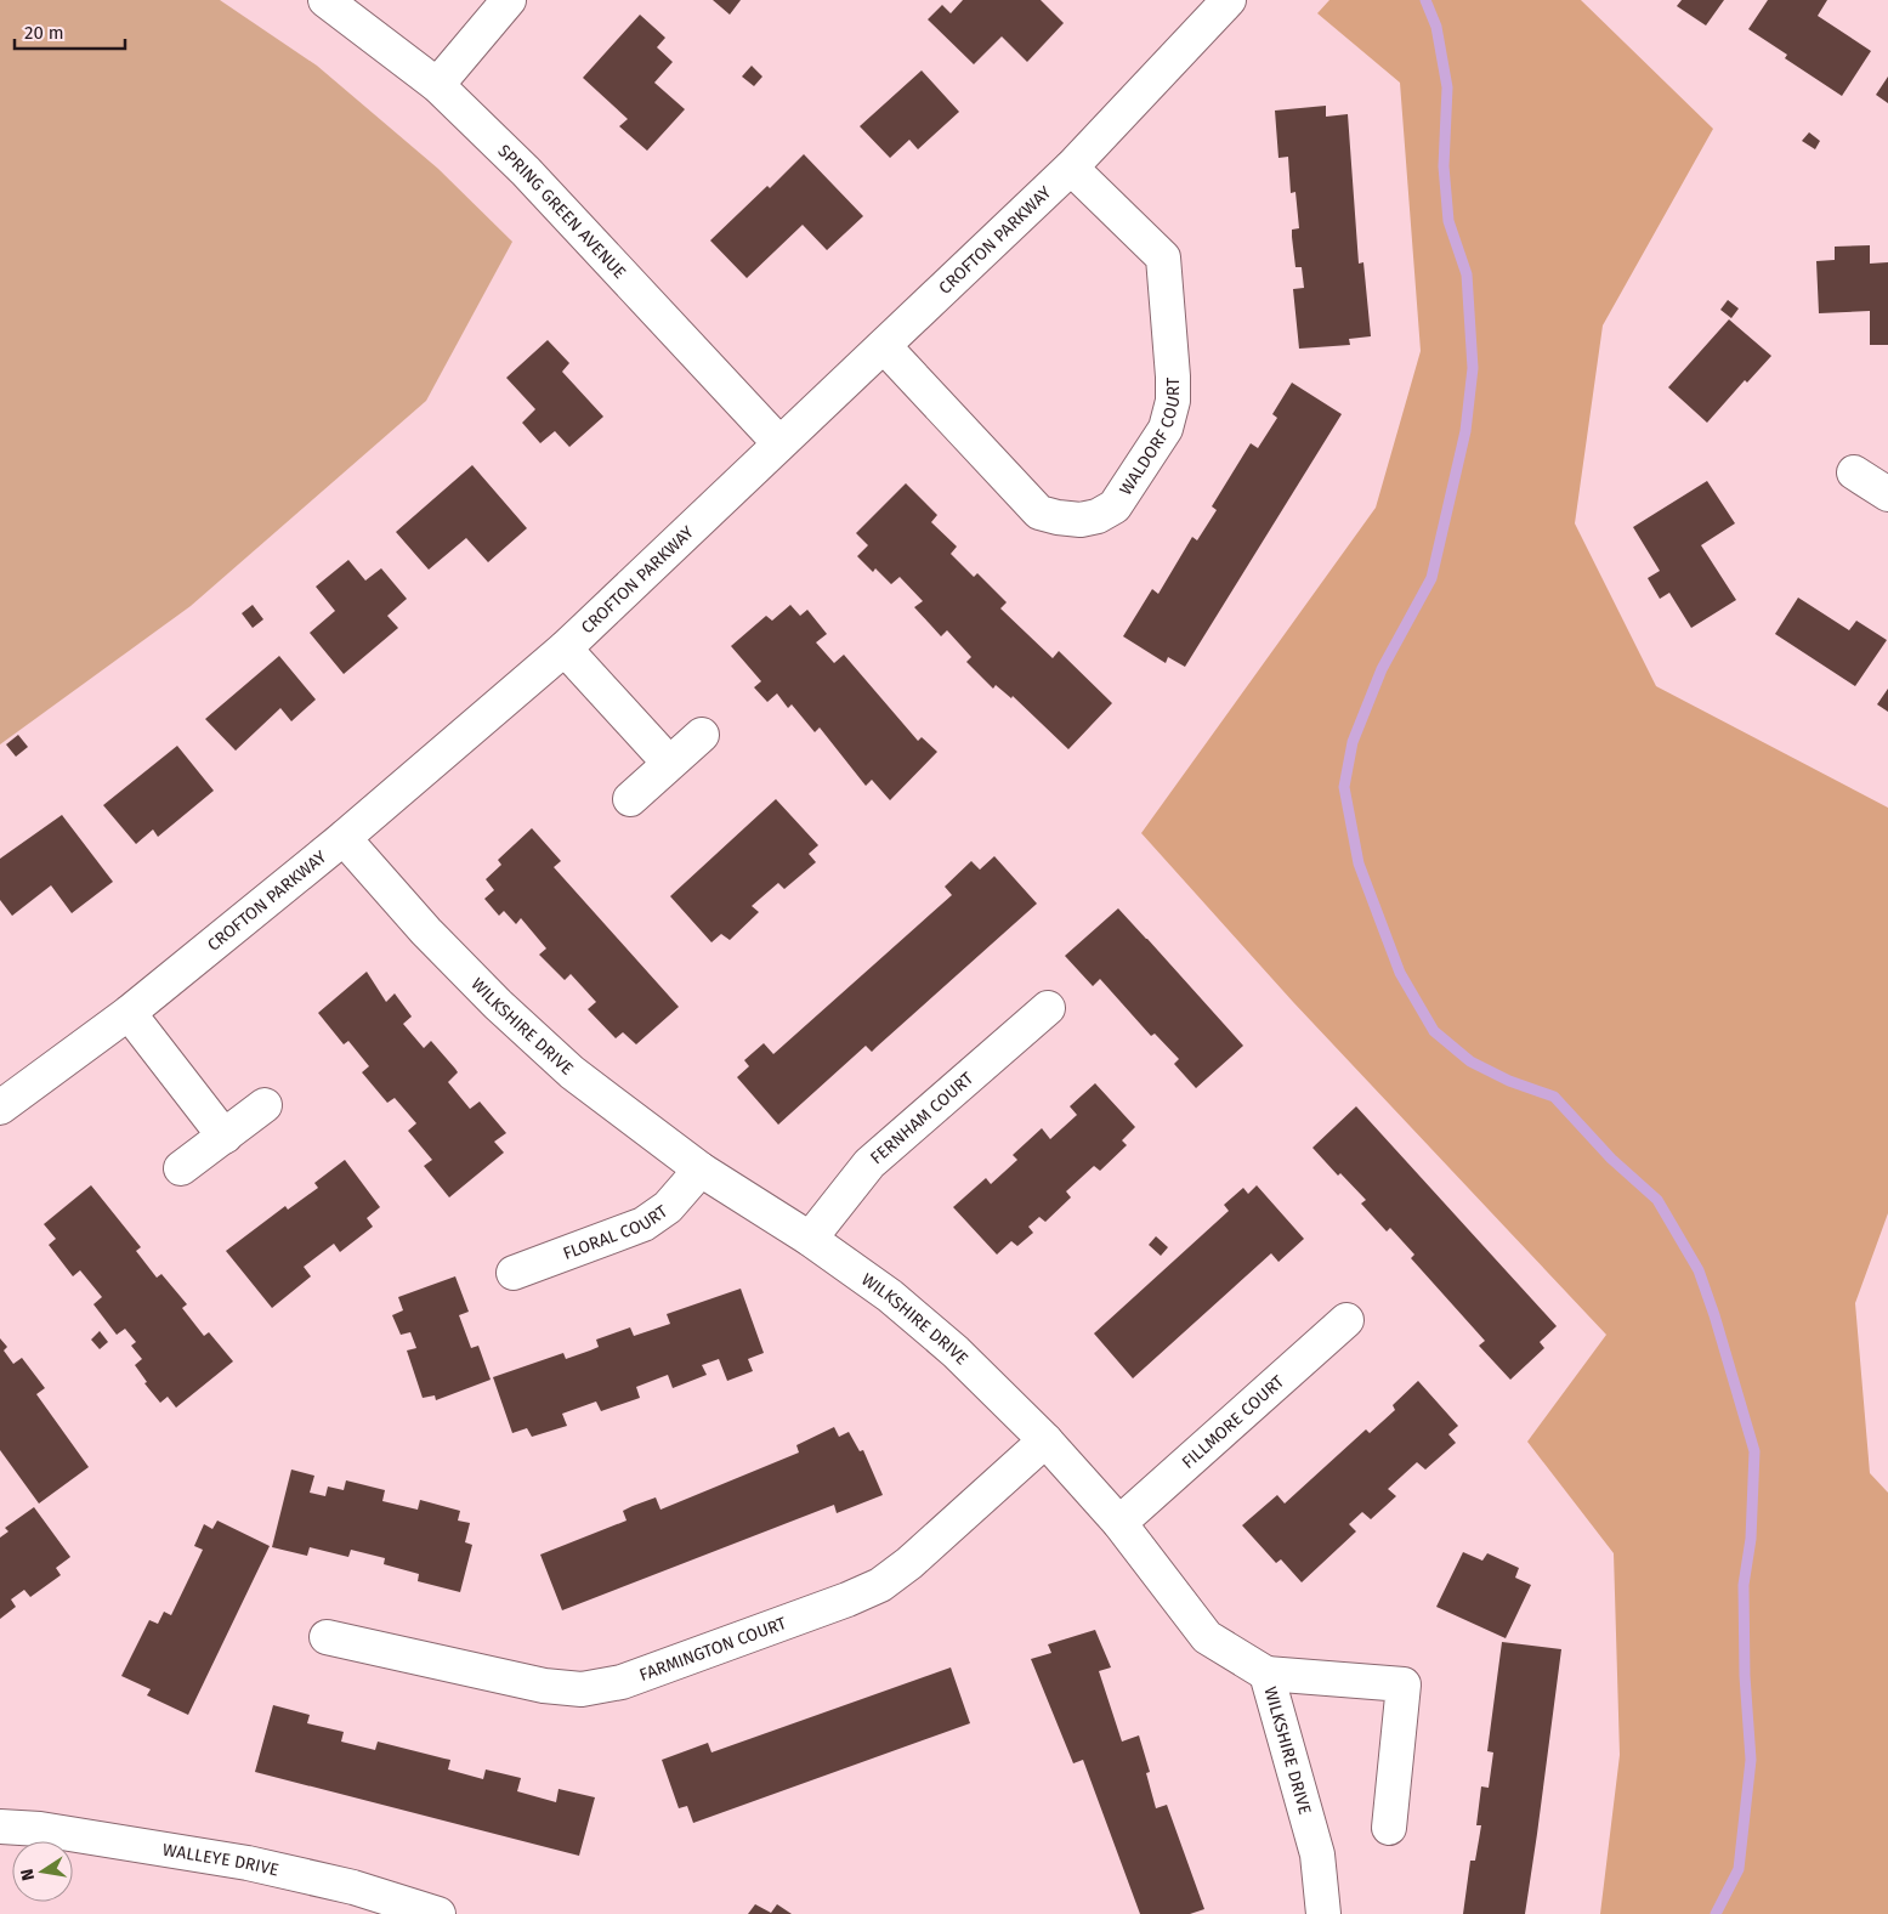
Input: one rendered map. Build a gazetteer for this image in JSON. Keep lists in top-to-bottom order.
{
  "streets": {
    "street": [
      "SPRING GREEN AVENUE",
      "CROFTON PARKWAY",
      "WALDORF COURT",
      "WILKSHIRE DRIVE",
      "FERNHAM COURT",
      "FLORAL COURT",
      "FILLMORE COURT",
      "FARMINGTON COURT",
      "WALLEYE DRIVE"
    ]
  },
  "crossings": [
    ["SPRING GREEN AVENUE", "CROFTON PARKWAY"],
    ["CROFTON PARKWAY", "WALDORF COURT"],
    ["CROFTON PARKWAY", "WILKSHIRE DRIVE"],
    ["WILKSHIRE DRIVE", "FERNHAM COURT"],
    ["WILKSHIRE DRIVE", "FLORAL COURT"],
    ["WILKSHIRE DRIVE", "FILLMORE COURT"],
    ["WILKSHIRE DRIVE", "FARMINGTON COURT"]
  ],
  "scale_bar": "20 m",
  "north": "left"
}
